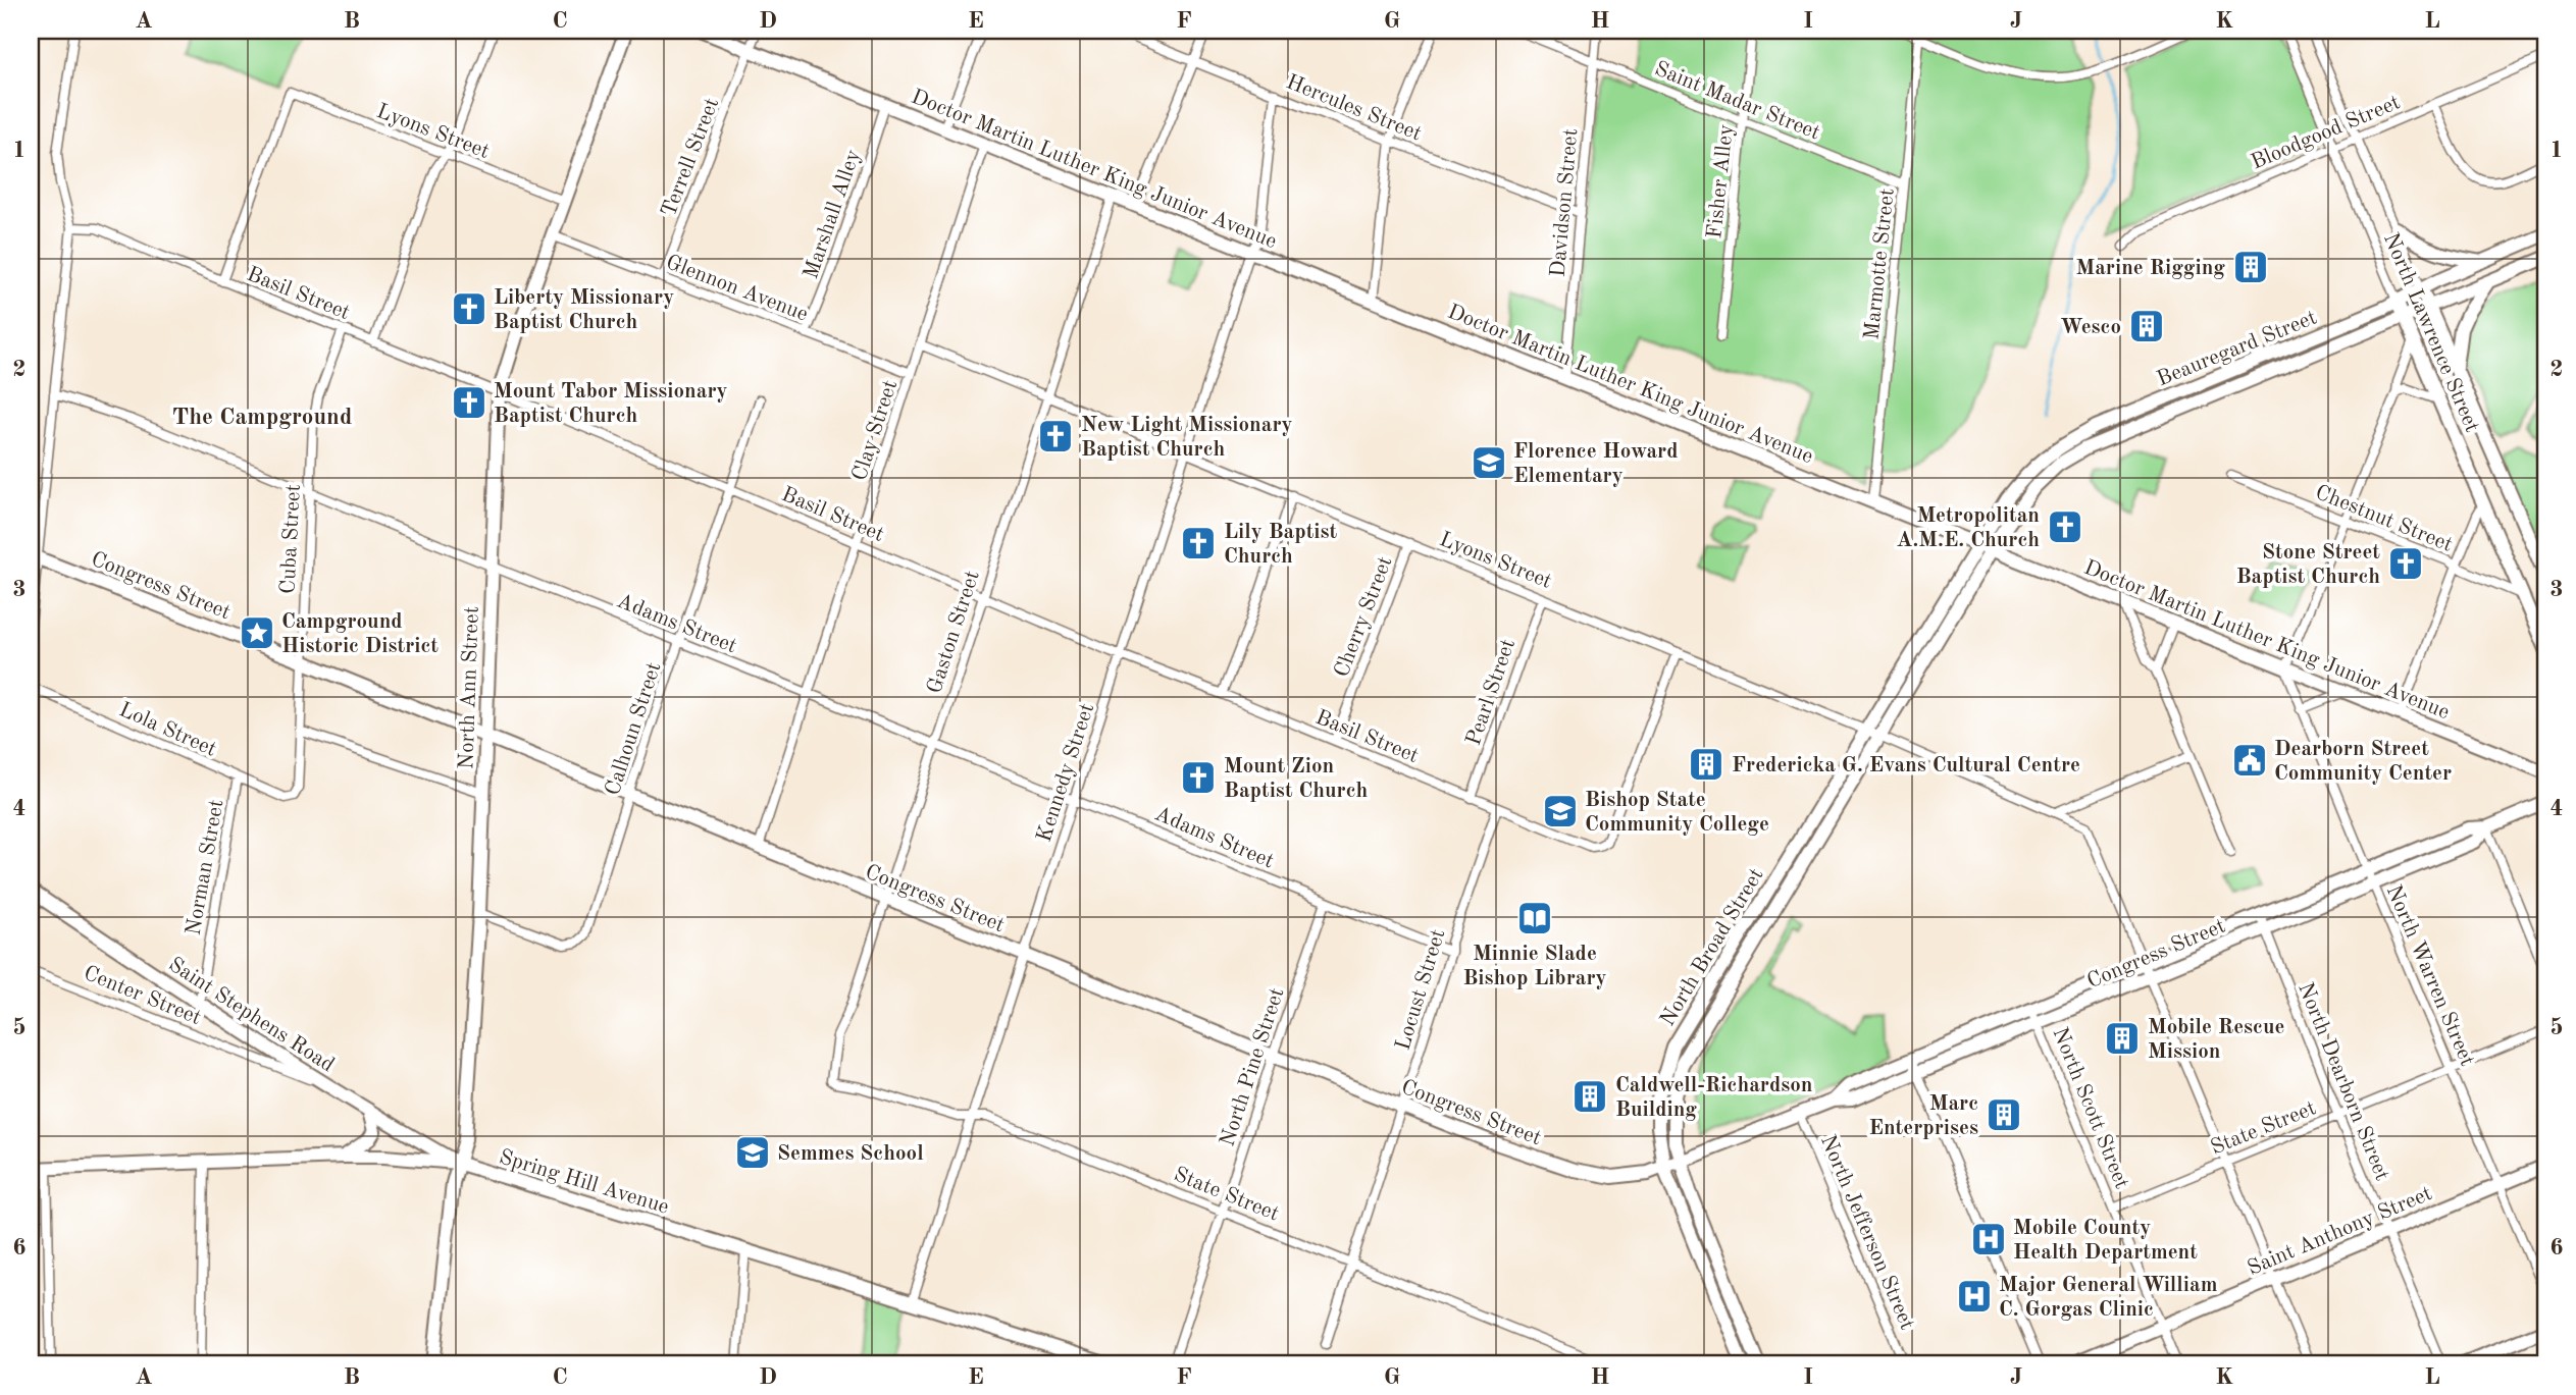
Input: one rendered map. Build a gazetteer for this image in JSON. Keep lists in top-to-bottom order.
{
  "streets": {
    "street": [
      "Saint Madar Street",
      "Hercules Street",
      "Lyons Street",
      "Bloodgood Street",
      "Terrell Street",
      "Doctor Martin Luther King Junior Avenue",
      "Fisher Alley",
      "Davidson Street",
      "Marshall Alley",
      "Marmotte Street",
      "Glennon Avenue",
      "Basil Street",
      "North Lawrence Street",
      "Beauregard Street",
      "Clay Street",
      "Chestnut Street",
      "Cuba Street",
      "Congress Street",
      "Cherry Street",
      "Adams Street",
      "Gaston Street",
      "North Ann Street",
      "Pearl Street",
      "Lola Street",
      "Calhoun Street",
      "Kennedy Street",
      "Norman Street",
      "North Broad Street",
      "North Warren Street",
      "Locust Street",
      "Center Street",
      "Saint Stephens Road",
      "North Pine Street",
      "North Dearborn Street",
      "North Scott Street",
      "State Street",
      "Spring Hill Avenue",
      "Saint Anthony Street",
      "North Jefferson Street"
    ]
  },
  "crossings": [
    ["Saint Madar Street", "Fisher Alley"],
    ["Saint Madar Street", "Davidson Street"],
    ["Saint Madar Street", "Marmotte Street"],
    ["Hercules Street", "Davidson Street"],
    ["Hercules Street", "Kennedy Street"],
    ["Lyons Street", "Basil Street"],
    ["Lyons Street", "Clay Street"],
    ["Lyons Street", "Congress Street"],
    ["Lyons Street", "Cherry Street"],
    ["Lyons Street", "Gaston Street"],
    ["Lyons Street", "North Ann Street"],
    ["Lyons Street", "Pearl Street"],
    ["Lyons Street", "Kennedy Street"],
    ["Lyons Street", "North Broad Street"],
    ["Lyons Street", "State Street"],
    ["Lyons Street", "Saint Anthony Street"],
    ["Bloodgood Street", "North Lawrence Street"],
    ["Terrell Street", "Doctor Martin Luther King Junior Avenue"],
    ["Terrell Street", "Glennon Avenue"],
    ["Doctor Martin Luther King Junior Avenue", "Davidson Street"],
    ["Doctor Martin Luther King Junior Avenue", "Marshall Alley"],
    ["Doctor Martin Luther King Junior Avenue", "Marmotte Street"],
    ["Doctor Martin Luther King Junior Avenue", "Beauregard Street"],
    ["Doctor Martin Luther King Junior Avenue", "Clay Street"],
    ["Doctor Martin Luther King Junior Avenue", "Gaston Street"],
    ["Doctor Martin Luther King Junior Avenue", "Kennedy Street"],
    ["Doctor Martin Luther King Junior Avenue", "North Broad Street"],
    ["Doctor Martin Luther King Junior Avenue", "North Warren Street"],
    ["Marshall Alley", "Glennon Avenue"],
    ["Glennon Avenue", "Clay Street"],
    ["Glennon Avenue", "North Ann Street"],
    ["Basil Street", "Clay Street"],
    ["Basil Street", "Cuba Street"],
    ["Basil Street", "Cherry Street"],
    ["Basil Street", "Gaston Street"],
    ["Basil Street", "North Ann Street"],
    ["Basil Street", "Pearl Street"],
    ["Basil Street", "Calhoun Street"],
    ["Basil Street", "Kennedy Street"],
    ["Basil Street", "Locust Street"],
    ["North Lawrence Street", "Beauregard Street"],
    ["North Lawrence Street", "Chestnut Street"],
    ["Beauregard Street", "North Broad Street"],
    ["Clay Street", "Congress Street"],
    ["Clay Street", "Adams Street"],
    ["Cuba Street", "Congress Street"],
    ["Cuba Street", "Adams Street"],
    ["Cuba Street", "Lola Street"],
    ["Congress Street", "Gaston Street"],
    ["Congress Street", "North Ann Street"],
    ["Congress Street", "Calhoun Street"],
    ["Congress Street", "Kennedy Street"],
    ["Congress Street", "North Broad Street"],
    ["Congress Street", "North Warren Street"],
    ["Congress Street", "Locust Street"],
    ["Congress Street", "North Pine Street"],
    ["Congress Street", "North Dearborn Street"],
    ["Congress Street", "North Scott Street"],
    ["Congress Street", "North Jefferson Street"],
    ["Adams Street", "Gaston Street"],
    ["Adams Street", "North Ann Street"],
    ["Adams Street", "Calhoun Street"],
    ["Adams Street", "Kennedy Street"],
    ["Adams Street", "North Pine Street"],
    ["Gaston Street", "State Street"],
    ["North Ann Street", "Calhoun Street"],
    ["North Ann Street", "Saint Stephens Road"],
    ["North Ann Street", "Spring Hill Avenue"],
    ["Lola Street", "Norman Street"],
    ["Kennedy Street", "State Street"],
    ["Kennedy Street", "Spring Hill Avenue"],
    ["Norman Street", "Saint Stephens Road"],
    ["North Warren Street", "State Street"],
    ["North Warren Street", "Saint Anthony Street"],
    ["Locust Street", "State Street"],
    ["Center Street", "Saint Stephens Road"],
    ["Saint Stephens Road", "Spring Hill Avenue"],
    ["North Pine Street", "State Street"],
    ["North Dearborn Street", "State Street"],
    ["North Dearborn Street", "Saint Anthony Street"],
    ["North Scott Street", "State Street"],
    ["North Scott Street", "Saint Anthony Street"]
  ],
  "districts": ["The Campground"],
  "places": {
    "building": [
      "Marine Rigging",
      "Wesco",
      "Fredericka G. Evans Cultural Centre",
      "Mobile Rescue Mission",
      "Caldwell-Richardson Building",
      "Marc Enterprises"
    ],
    "church": [
      "Liberty Missionary Baptist Church",
      "Mount Tabor Missionary Baptist Church",
      "New Light Missionary Baptist Church",
      "Metropolitan A.M.E. Church",
      "Lily Baptist Church",
      "Stone Street Baptist Church",
      "Mount Zion Baptist Church"
    ],
    "school or university": ["Florence Howard Elementary", "Bishop State Community College", "Semmes School"],
    "place": ["Campground Historic District"],
    "public building": ["Dearborn Street Community Center"],
    "library": ["Minnie Slade Bishop Library"],
    "hospital": ["Mobile County Health Department", "Major General William C. Gorgas Clinic"]
  },
  "grid": {
    "columns": [
      "A",
      "B",
      "C",
      "D",
      "E",
      "F",
      "G",
      "H",
      "I",
      "J",
      "K",
      "L"
    ],
    "rows": [
      "1",
      "2",
      "3",
      "4",
      "5",
      "6"
    ]
  }
}
